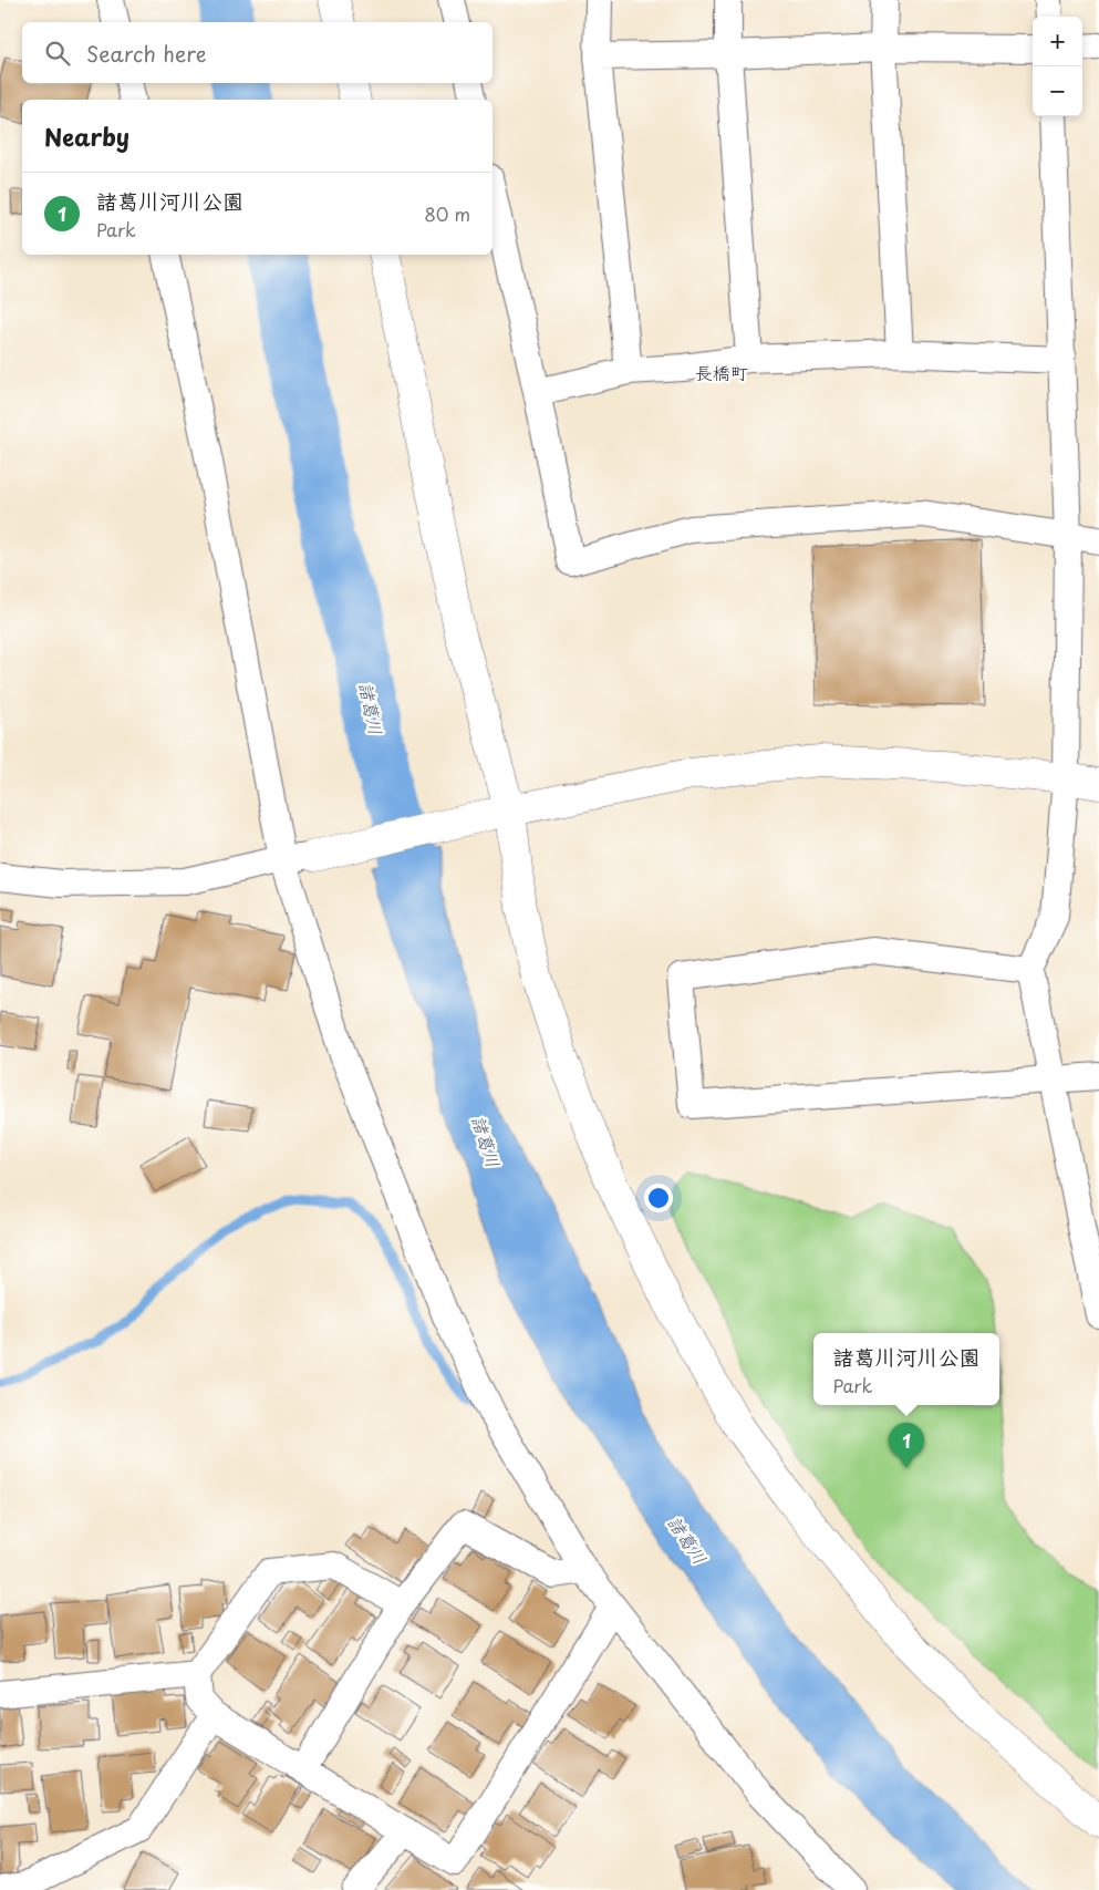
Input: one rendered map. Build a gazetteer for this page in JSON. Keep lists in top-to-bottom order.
{
  "districts": ["長橋町"],
  "water": ["諸葛川"],
  "page": {
    "map_buttons": ["+", "−"],
    "search": "Search here",
    "heading": "Nearby",
    "list": [
      {
        "mark": "1",
        "name": "諸葛川河川公園",
        "note": "Park",
        "value": "80 m"
      }
    ],
    "popup": ["諸葛川河川公園", "Park"],
    "pins": "1"
  }
}
